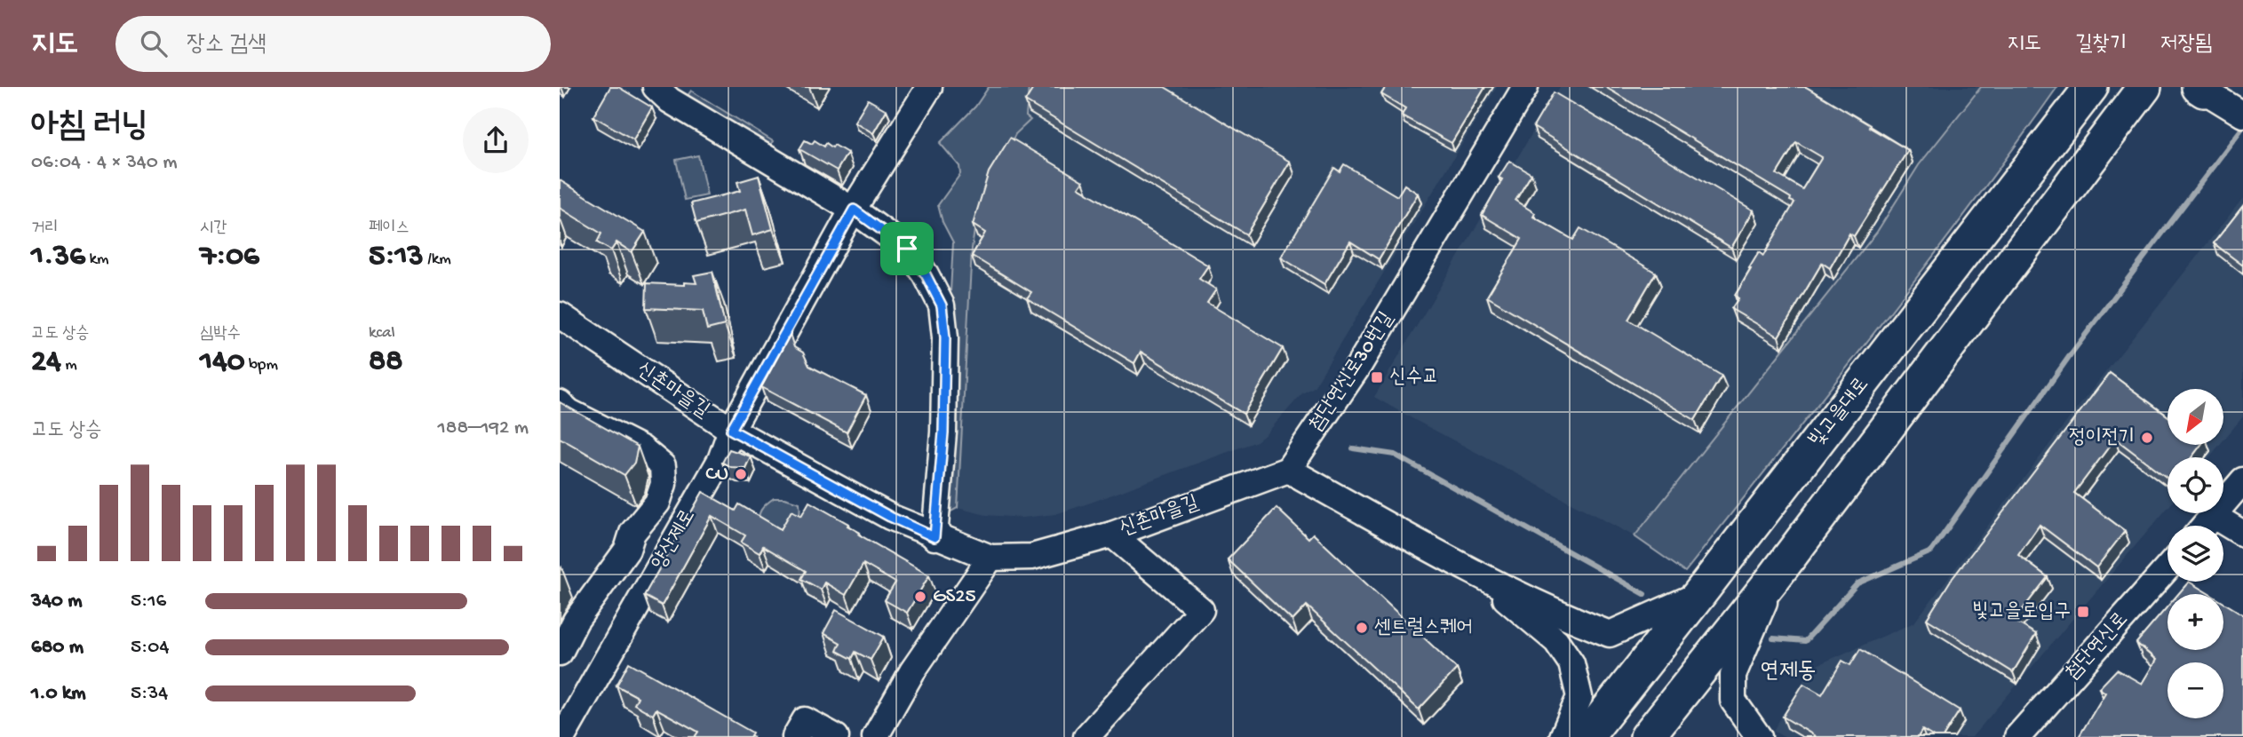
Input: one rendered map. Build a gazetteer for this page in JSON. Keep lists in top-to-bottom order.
{
  "streets": {
    "main road": ["빛고을대로"],
    "street": [
      "첨단연신로30번길",
      "신촌마을길",
      "양산제로",
      "첨단연신로"
    ]
  },
  "crossings": [
    ["첨단연신로30번길", "신촌마을길"],
    ["신촌마을길", "양산제로"]
  ],
  "districts": ["연제동"],
  "places": {
    "transit": ["신수교", "빛고을로입구"],
    "other": [
      "정이전기",
      "CU",
      "GS25",
      "센트럴스퀘어"
    ]
  },
  "north": "bottom left",
  "page": {
    "header": "지도",
    "search": "장소 검색",
    "nav": ["지도", "길찾기", "저장됨"],
    "heading": ["아침 러닝", "06:04 · 4 × 340 m"],
    "stats": [
      ["거리", "1.36 km"],
      ["시간", "7:06"],
      ["페이스", "5:13 /km"],
      ["고도 상승", "24 m"],
      ["심박수", "140 bpm"],
      ["kcal", "88"]
    ],
    "map_buttons": ["+", "−"],
    "chart": ["고도 상승", "188–192 m"],
    "list": [
      {
        "name": "340 m",
        "note": "5:16"
      },
      {
        "name": "680 m",
        "note": "5:04"
      },
      {
        "name": "1.0 km",
        "note": "5:34"
      }
    ]
  }
}
